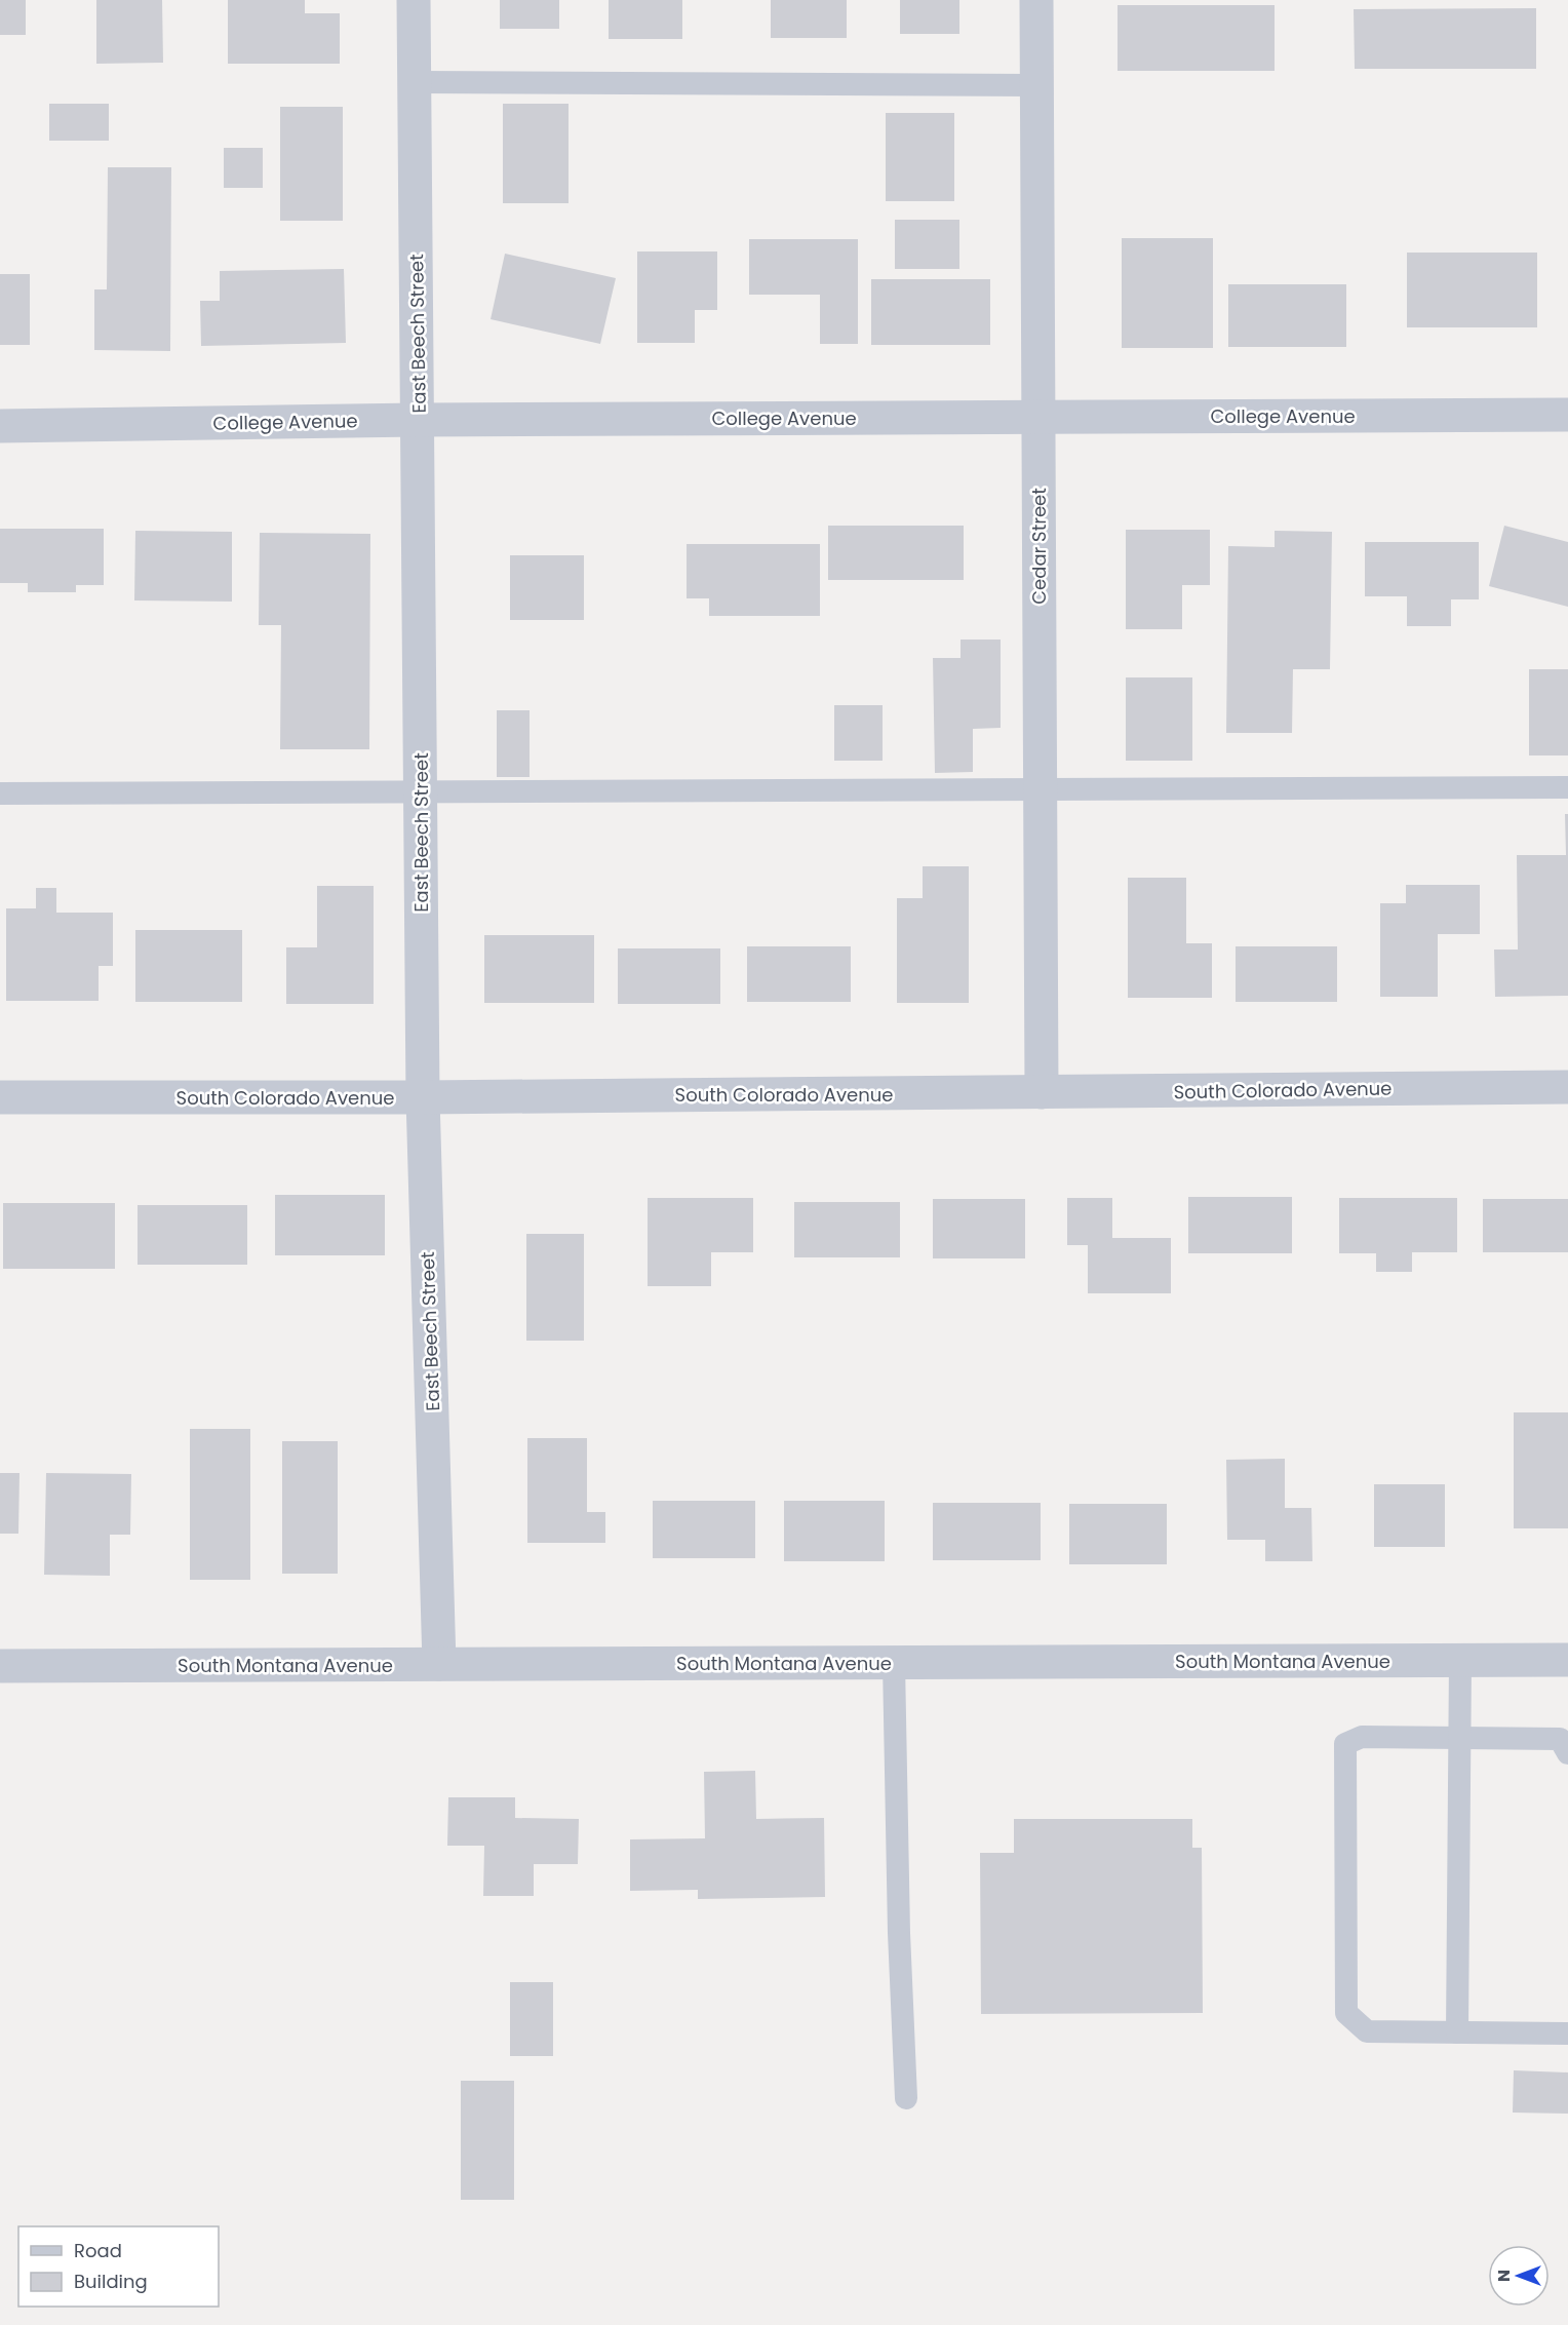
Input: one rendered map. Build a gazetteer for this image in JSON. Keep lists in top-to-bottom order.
{
  "streets": {
    "street": [
      "East Beech Street",
      "College Avenue",
      "Cedar Street",
      "South Colorado Avenue",
      "South Montana Avenue"
    ]
  },
  "crossings": [
    ["East Beech Street", "College Avenue"],
    ["East Beech Street", "South Colorado Avenue"],
    ["East Beech Street", "South Montana Avenue"],
    ["College Avenue", "Cedar Street"],
    ["Cedar Street", "South Colorado Avenue"]
  ],
  "legend": ["Road", "Building"],
  "north": "left"
}
